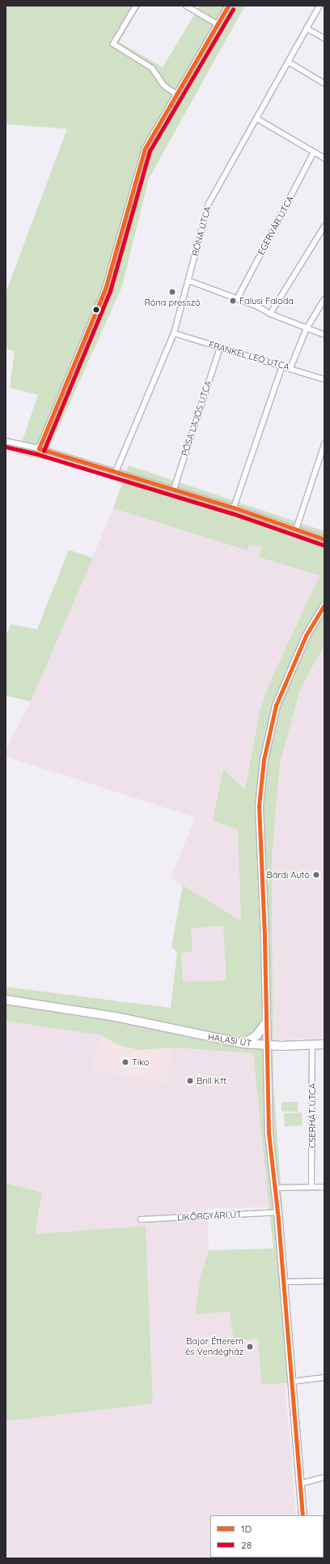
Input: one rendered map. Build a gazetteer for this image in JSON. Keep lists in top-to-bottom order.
{
  "streets": {
    "main road": ["HALASI ÚT"],
    "street": [
      "EGERVÁR UTCA",
      "RÓNA UTCA",
      "FRANKEL LEÓ UTCA",
      "PÓSA LAJOS UTCA",
      "CSERHÁT UTCA",
      "LIKŐRGYÁRI ÚT"
    ]
  },
  "crossings": [
    ["RÓNA UTCA", "FRANKEL LEÓ UTCA"],
    ["FRANKEL LEÓ UTCA", "PÓSA LAJOS UTCA"],
    ["HALASI ÚT", "CSERHÁT UTCA"]
  ],
  "places": [
    "Róna presszó",
    "Falusi Faloda",
    "Bárdi Autó",
    "Tiko",
    "Brill Kft.",
    "Bajor Étterem és Vendégház"
  ],
  "lines": ["transit line 1D", "transit line 28"],
  "legend": ["1D", "28"]
}
